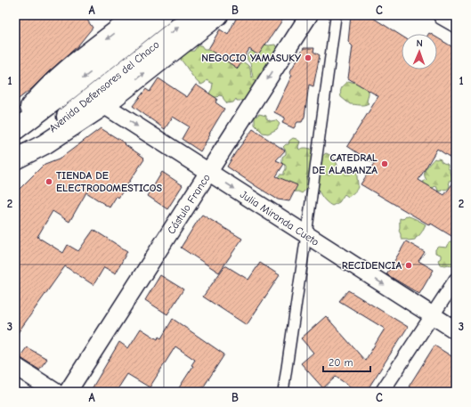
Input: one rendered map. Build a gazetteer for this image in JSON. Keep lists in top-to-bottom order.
{
  "streets": {
    "highway": ["Avenida Defensores del Chaco"],
    "street": ["Cástulo Franco", "Julia Miranda Cueto"]
  },
  "crossings": [
    ["Cástulo Franco", "Julia Miranda Cueto"]
  ],
  "one_way": ["Julia Miranda Cueto"],
  "places": [
    "NEGOCIO YAMASUKY",
    "CATEDRAL DE ALABANZA",
    "TIENDA DE ELECTRODOMESTICOS",
    "RECIDENCIA"
  ],
  "scale_bar": "20 m",
  "north": "top",
  "grid": {
    "columns": ["A", "B", "C"],
    "rows": ["1", "2", "3"]
  }
}
